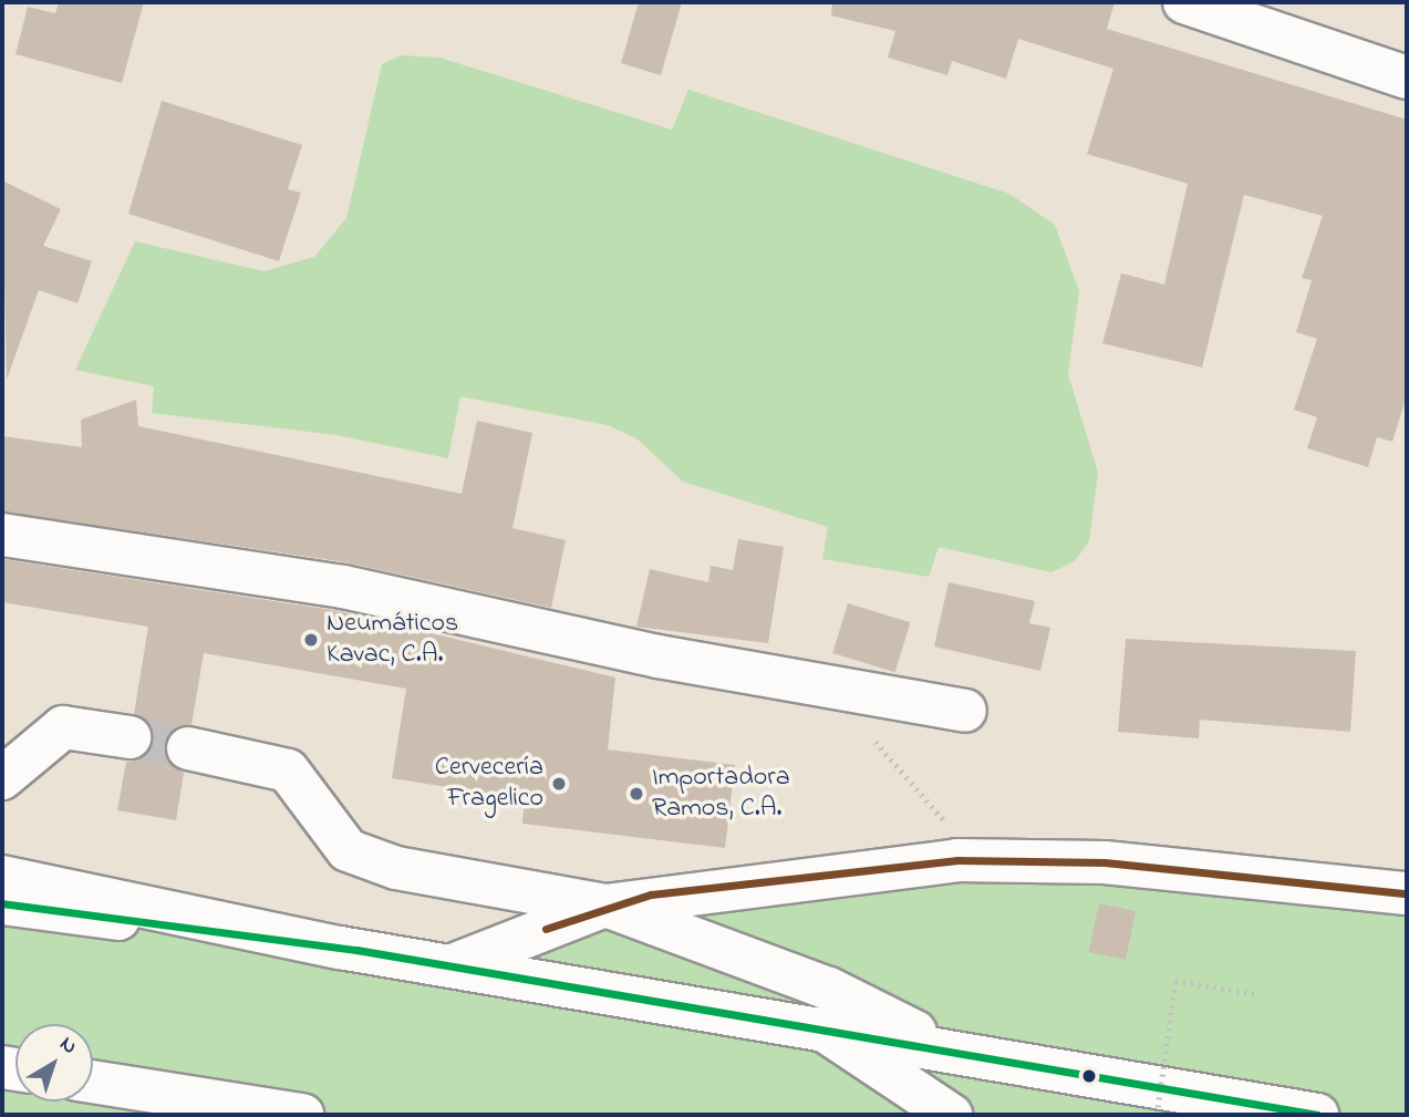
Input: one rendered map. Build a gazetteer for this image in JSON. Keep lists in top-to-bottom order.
{
  "places": ["Neumáticos Kavac, C.A.", "Cervecería Fragelico", "Importadora Ramos, C.A."],
  "north": "top right"
}
